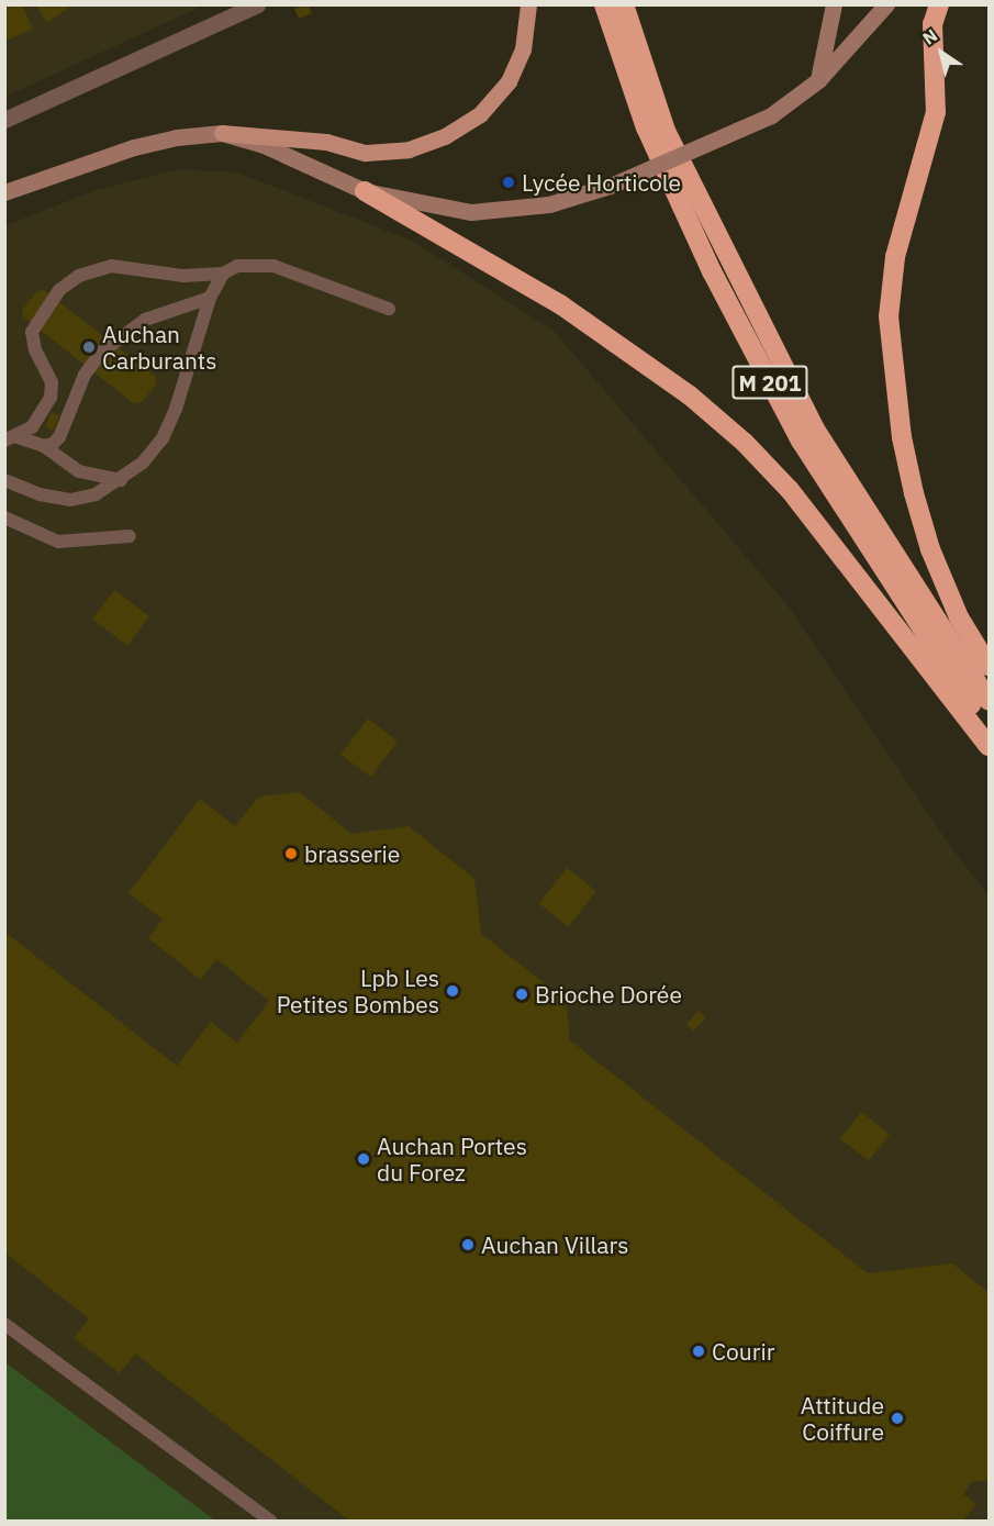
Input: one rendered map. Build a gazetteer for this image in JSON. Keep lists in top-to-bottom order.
{
  "streets": {
    "highway": ["M 201"]
  },
  "places": [
    "Lycée Horticole",
    "Auchan Carburants",
    "brasserie",
    "Lpb Les Petites Bombes",
    "Brioche Dorée",
    "Auchan Portes du Forez",
    "Auchan Villars",
    "Courir",
    "Attitude Coiffure"
  ],
  "north": "top left"
}
